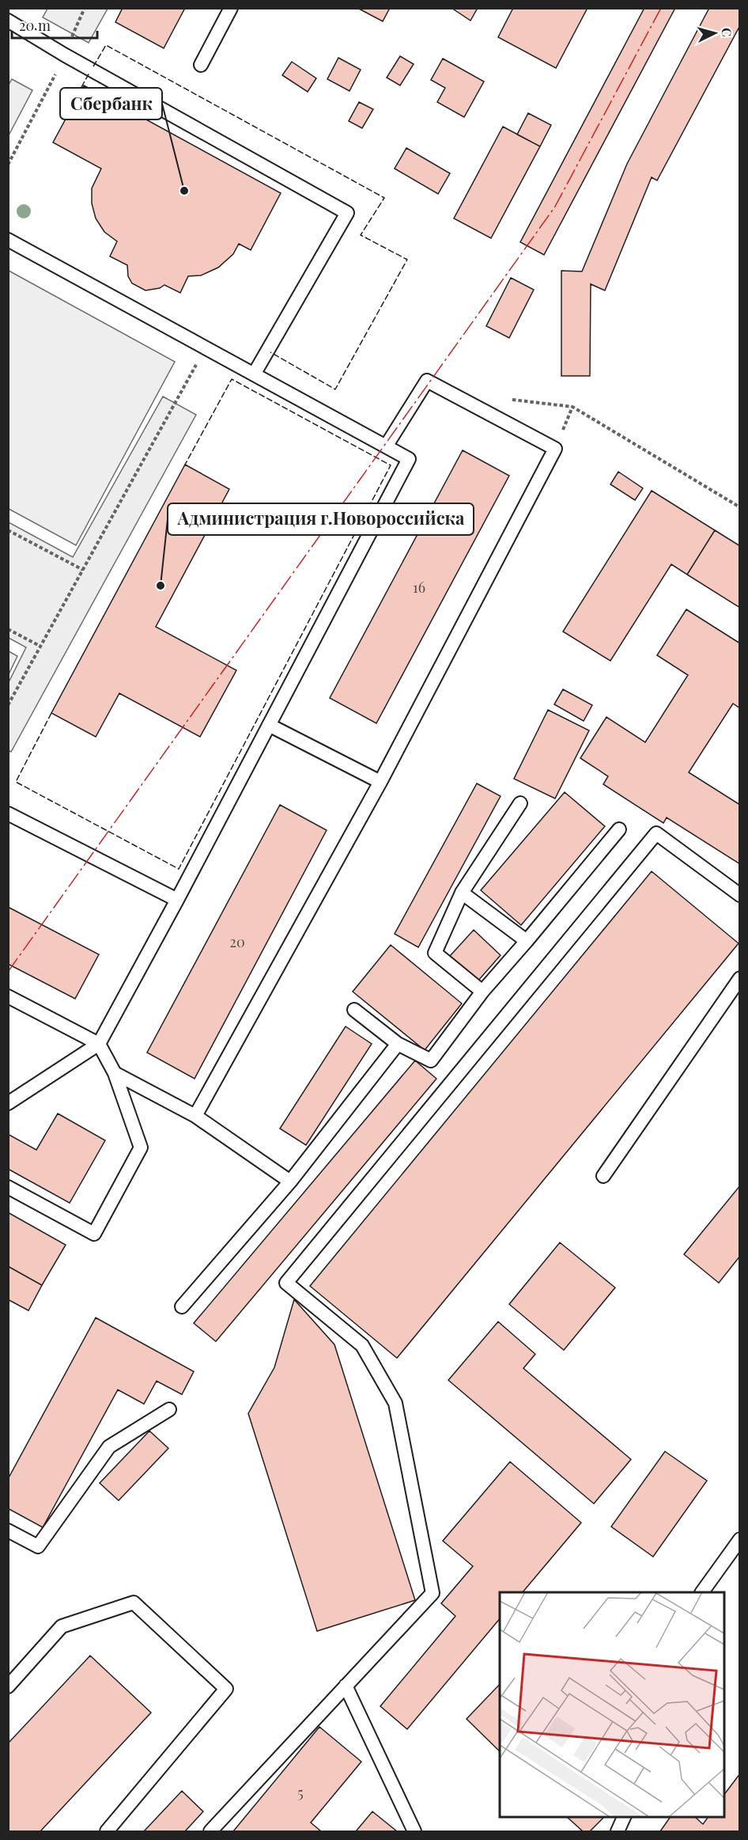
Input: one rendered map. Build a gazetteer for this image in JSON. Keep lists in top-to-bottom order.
{
  "places": ["Сбербанк", "Администрация г.Новороссийска"],
  "house_numbers": ["16", "20", "5"],
  "scale_bar": "20 m",
  "north": "right"
}
